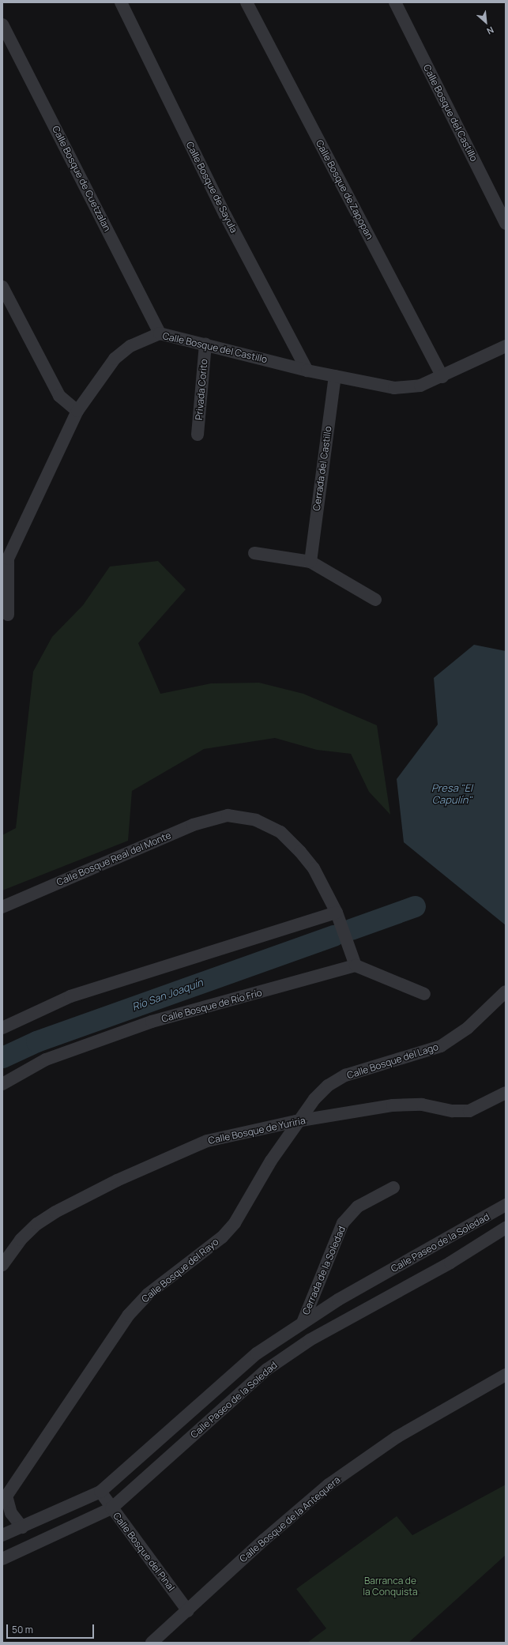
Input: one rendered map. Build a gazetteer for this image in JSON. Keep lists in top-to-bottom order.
{
  "streets": {
    "street": [
      "Calle Bosque del Castillo",
      "Calle Bosque de Cuetzalan",
      "Calle Bosque de Sayula",
      "Calle Bosque de Zapopan",
      "Privada Corito",
      "Cerrada del Castillo",
      "Calle Bosque Real del Monte",
      "Calle Bosque de Río Frío",
      "Calle Bosque del Lago",
      "Calle Bosque de Yuriria",
      "Calle Paseo de la Soledad",
      "Calle Bosque del Rayo",
      "Cerrada de la Soledad",
      "Calle Bosque de la Antequera",
      "Calle Bosque del Pinal"
    ]
  },
  "crossings": [
    ["Calle Bosque del Castillo", "Calle Bosque de Cuetzalan"],
    ["Calle Bosque del Castillo", "Calle Bosque de Sayula"],
    ["Calle Bosque del Castillo", "Calle Bosque de Zapopan"],
    ["Calle Bosque del Castillo", "Privada Corito"],
    ["Calle Bosque del Castillo", "Cerrada del Castillo"],
    ["Calle Bosque del Lago", "Calle Bosque de Yuriria"],
    ["Calle Bosque del Lago", "Calle Bosque del Rayo"],
    ["Calle Bosque de Yuriria", "Calle Bosque del Rayo"],
    ["Calle Paseo de la Soledad", "Calle Bosque del Rayo"],
    ["Calle Paseo de la Soledad", "Cerrada de la Soledad"],
    ["Calle Paseo de la Soledad", "Calle Bosque del Pinal"],
    ["Calle Bosque de la Antequera", "Calle Bosque del Pinal"]
  ],
  "water": ["Presa \"El Capulín\"", "Río San Joaquín"],
  "parks": ["Barranca de la Conquista"],
  "scale_bar": "50 m",
  "north": "bottom right"
}
